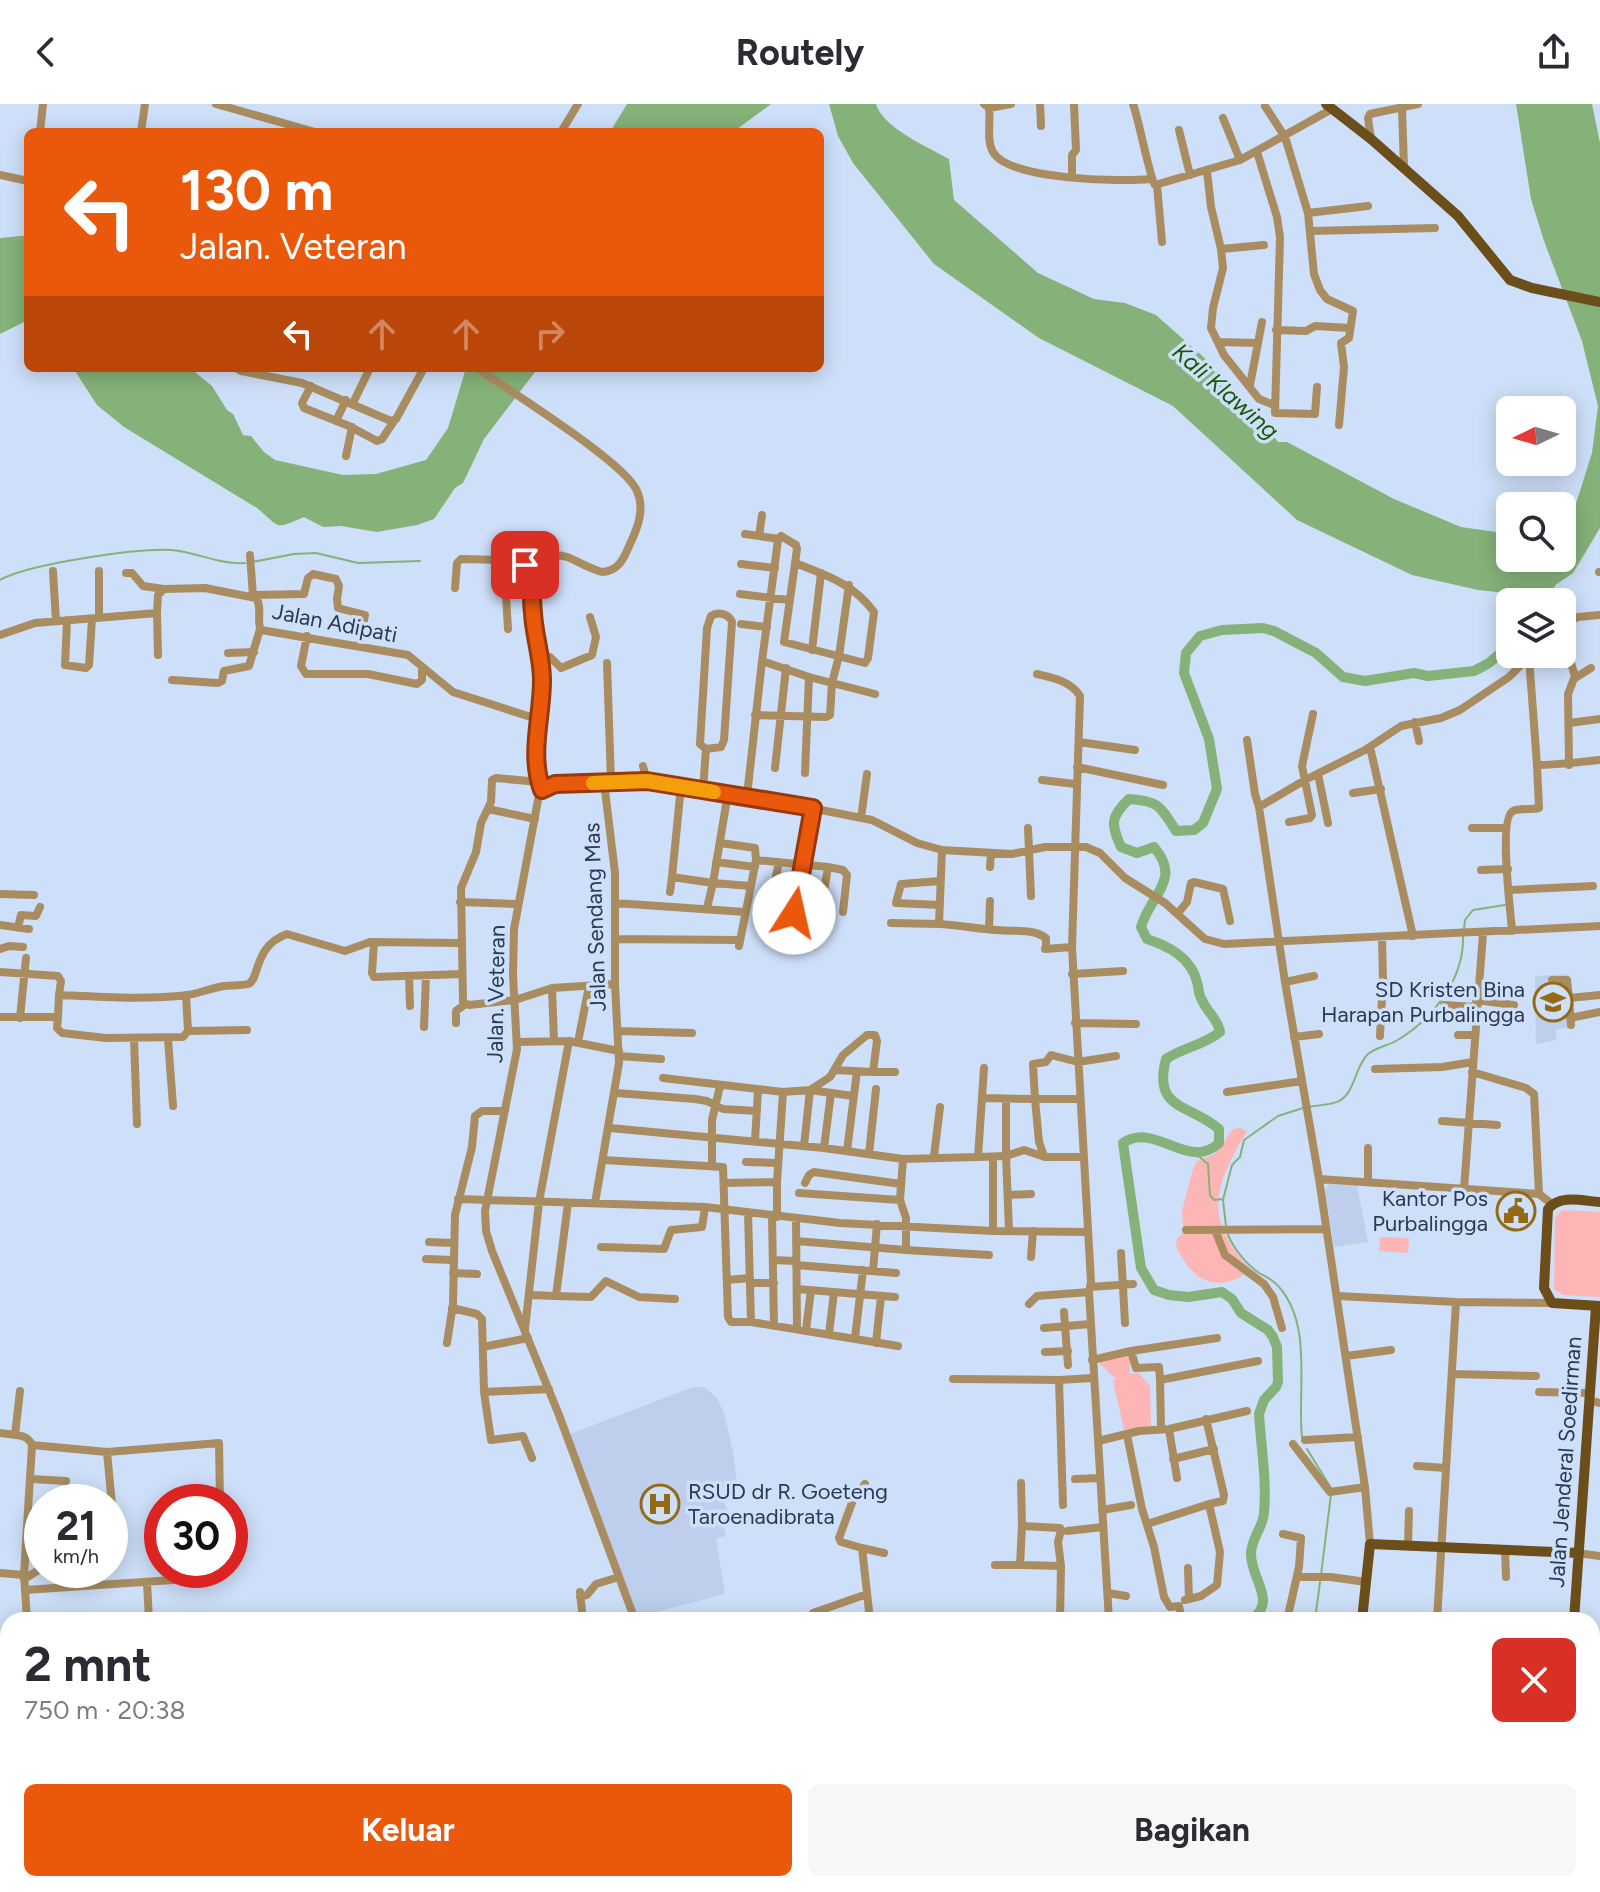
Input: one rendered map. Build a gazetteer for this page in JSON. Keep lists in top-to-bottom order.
{
  "streets": {
    "main road": ["Jalan Jenderal Soedirman"],
    "street": ["Jalan Adipati", "Jalan Sendang Mas", "Jalan. Veteran"]
  },
  "crossings": [
    ["Jalan Adipati", "Jalan. Veteran"]
  ],
  "water": ["Kali Klawing"],
  "places": {
    "school or university": ["SD Kristen Bina Harapan Purbalingga"],
    "public building": ["Kantor Pos Purbalingga"],
    "hospital": ["RSUD dr R. Goeteng Taroenadibrata"]
  },
  "north": "left",
  "page": {
    "header": "Routely",
    "turn": ["130 m", "Jalan. Veteran"],
    "speed": "21 km/h",
    "limit": "30",
    "heading": ["2 mnt", "750 m · 20:38"],
    "buttons": ["Keluar", "Bagikan"]
  }
}
